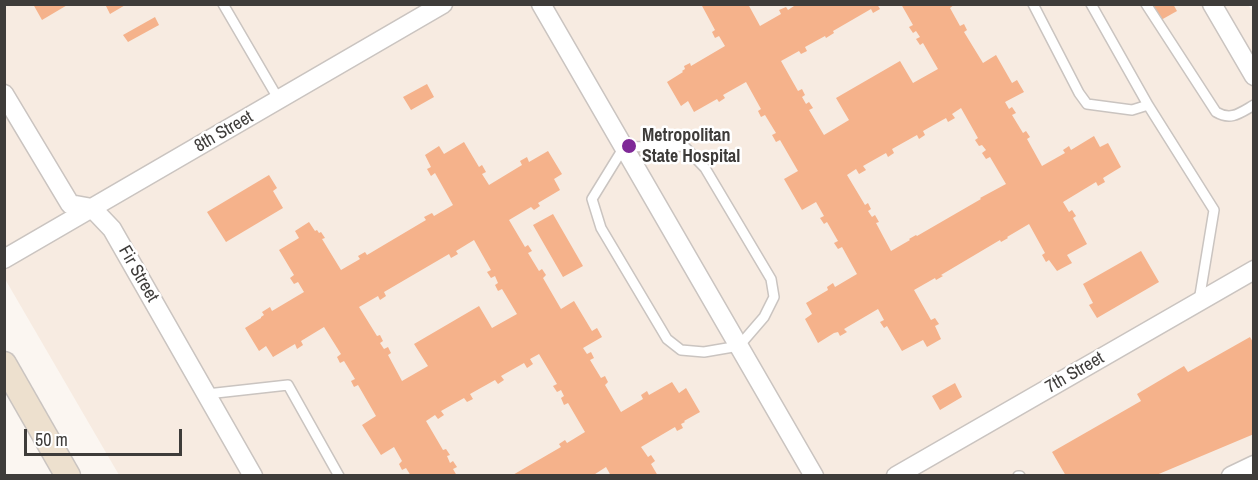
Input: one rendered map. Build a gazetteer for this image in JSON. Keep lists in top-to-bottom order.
{
  "streets": {
    "street": ["8th Street", "Fir Street", "7th Street"]
  },
  "crossings": [
    ["8th Street", "Fir Street"]
  ],
  "places": ["Metropolitan State Hospital"],
  "scale_bar": "50 m"
}
